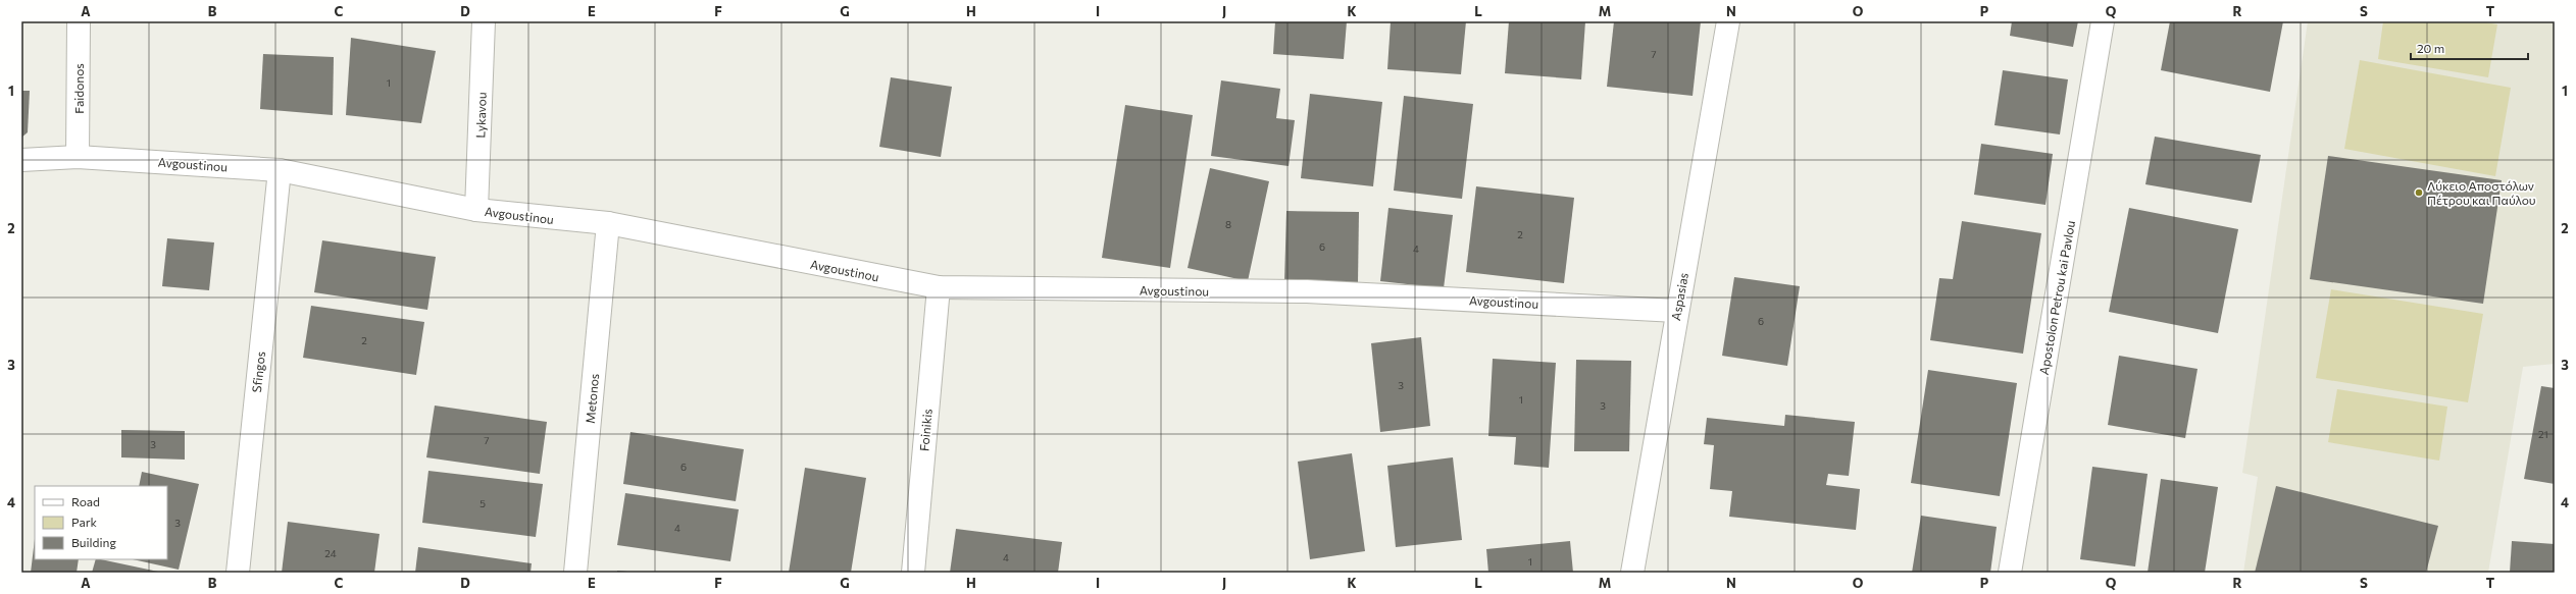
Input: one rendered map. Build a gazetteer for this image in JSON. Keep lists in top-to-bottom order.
{
  "streets": {
    "street": [
      "Faidonos",
      "Lykavou",
      "Avgoustinou",
      "Aspasias",
      "Apostolon Petrou kai Pavlou",
      "Sfingos",
      "Metonos",
      "Foinikis"
    ]
  },
  "crossings": [
    ["Faidonos", "Avgoustinou"],
    ["Lykavou", "Avgoustinou"],
    ["Avgoustinou", "Aspasias"],
    ["Avgoustinou", "Sfingos"],
    ["Avgoustinou", "Metonos"],
    ["Avgoustinou", "Foinikis"]
  ],
  "places": ["Λύκειο Αποστόλων Πέτρου και Παύλου"],
  "house_numbers": [
    "7",
    "1",
    "8",
    "2",
    "6",
    "4",
    "6",
    "2",
    "3",
    "1",
    "3",
    "21",
    "7",
    "3",
    "6",
    "5",
    "3",
    "4",
    "24",
    "4",
    "1"
  ],
  "legend": ["Road", "Park", "Building"],
  "scale_bar": "20 m",
  "grid": {
    "columns": [
      "A",
      "B",
      "C",
      "D",
      "E",
      "F",
      "G",
      "H",
      "I",
      "J",
      "K",
      "L",
      "M",
      "N",
      "O",
      "P",
      "Q",
      "R",
      "S",
      "T"
    ],
    "rows": [
      "1",
      "2",
      "3",
      "4"
    ]
  }
}
